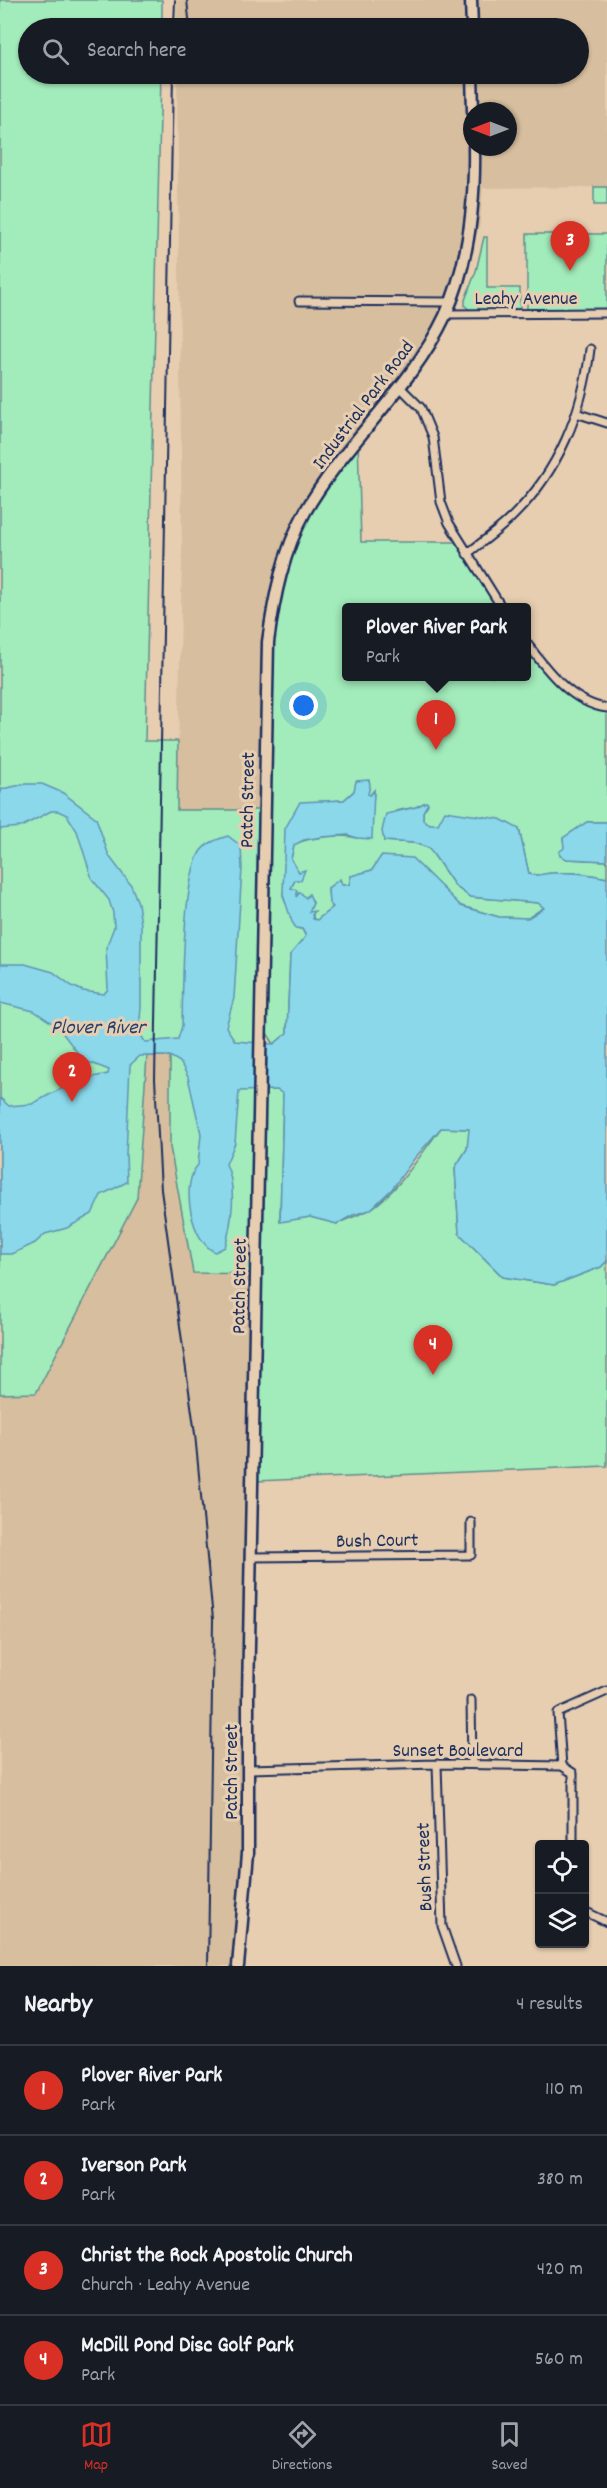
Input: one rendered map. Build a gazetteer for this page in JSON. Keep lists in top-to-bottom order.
{
  "streets": {
    "street": [
      "Leahy Avenue",
      "Industrial Park Road",
      "Patch Street",
      "Bush Court",
      "Sunset Boulevard",
      "Bush Street"
    ]
  },
  "crossings": [
    ["Leahy Avenue", "Industrial Park Road"],
    ["Industrial Park Road", "Patch Street"],
    ["Patch Street", "Bush Court"],
    ["Patch Street", "Sunset Boulevard"],
    ["Sunset Boulevard", "Bush Street"]
  ],
  "water": ["Plover River"],
  "north": "left",
  "page": {
    "search": "Search here",
    "pins": [
      "3",
      "1",
      "2",
      "4"
    ],
    "popup": ["Plover River Park", "Park"],
    "heading": ["Nearby", "4 results"],
    "list": [
      {
        "mark": "1",
        "name": "Plover River Park",
        "note": "Park",
        "value": "110 m"
      },
      {
        "mark": "2",
        "name": "Iverson Park",
        "note": "Park",
        "value": "380 m"
      },
      {
        "mark": "3",
        "name": "Christ the Rock Apostolic Church",
        "note": "Church · Leahy Avenue",
        "value": "420 m"
      },
      {
        "mark": "4",
        "name": "McDill Pond Disc Golf Park",
        "note": "Park",
        "value": "560 m"
      }
    ],
    "nav": ["Map", "Directions", "Saved"]
  }
}
